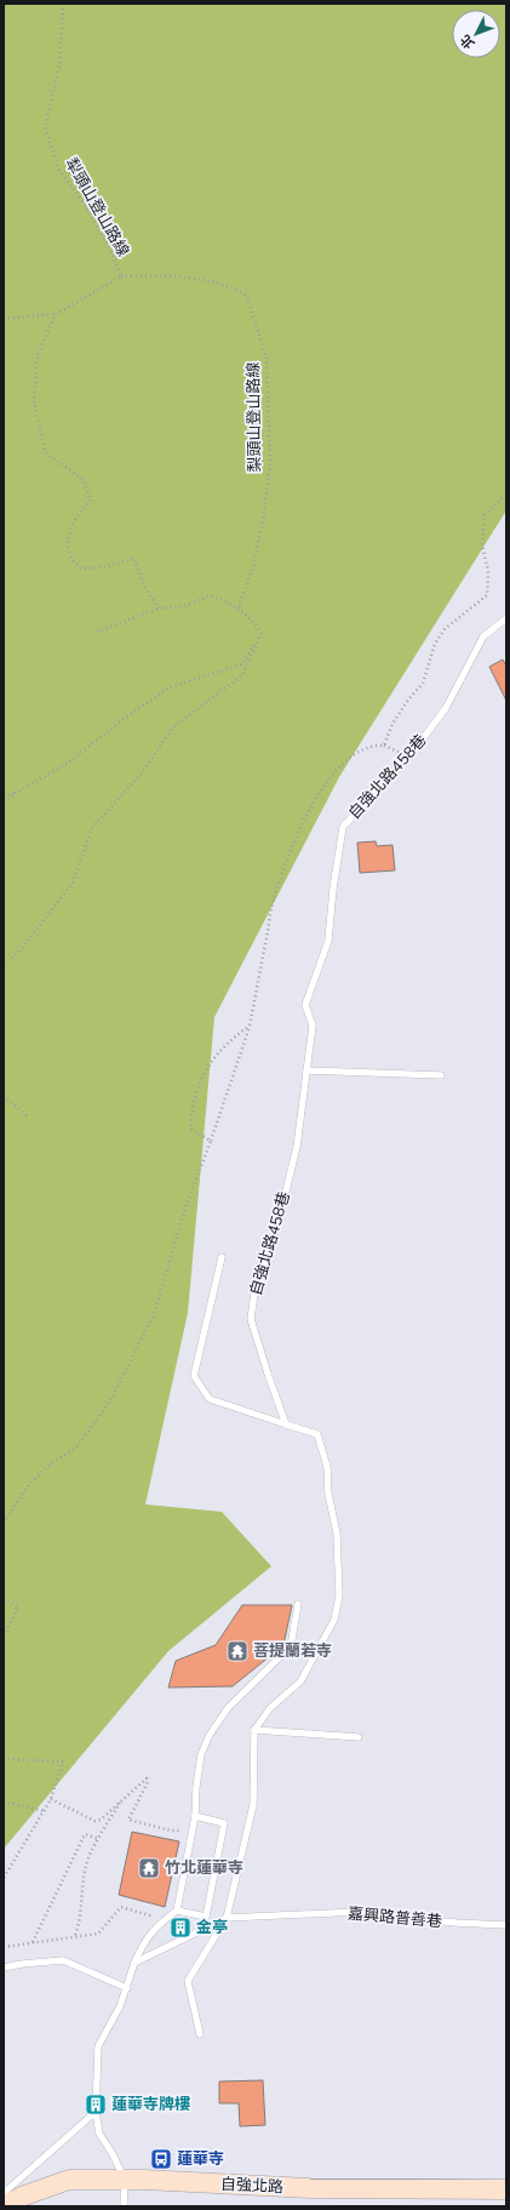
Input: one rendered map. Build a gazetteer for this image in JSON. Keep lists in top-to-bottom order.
{
  "streets": {
    "main road": ["自強北路"],
    "lane": ["自強北路458巷", "嘉興路普善巷"],
    "path": ["犁頭山登山路線", "梨頭山登山路線"]
  },
  "crossings": [
    ["犁頭山登山路線", "梨頭山登山路線"]
  ],
  "places": {
    "temple": ["菩提蘭若寺", "竹北蓮華寺"],
    "building": ["金亭", "蓮華寺牌樓"],
    "bus stop": ["蓮華寺"]
  },
  "north": "bottom left"
}
